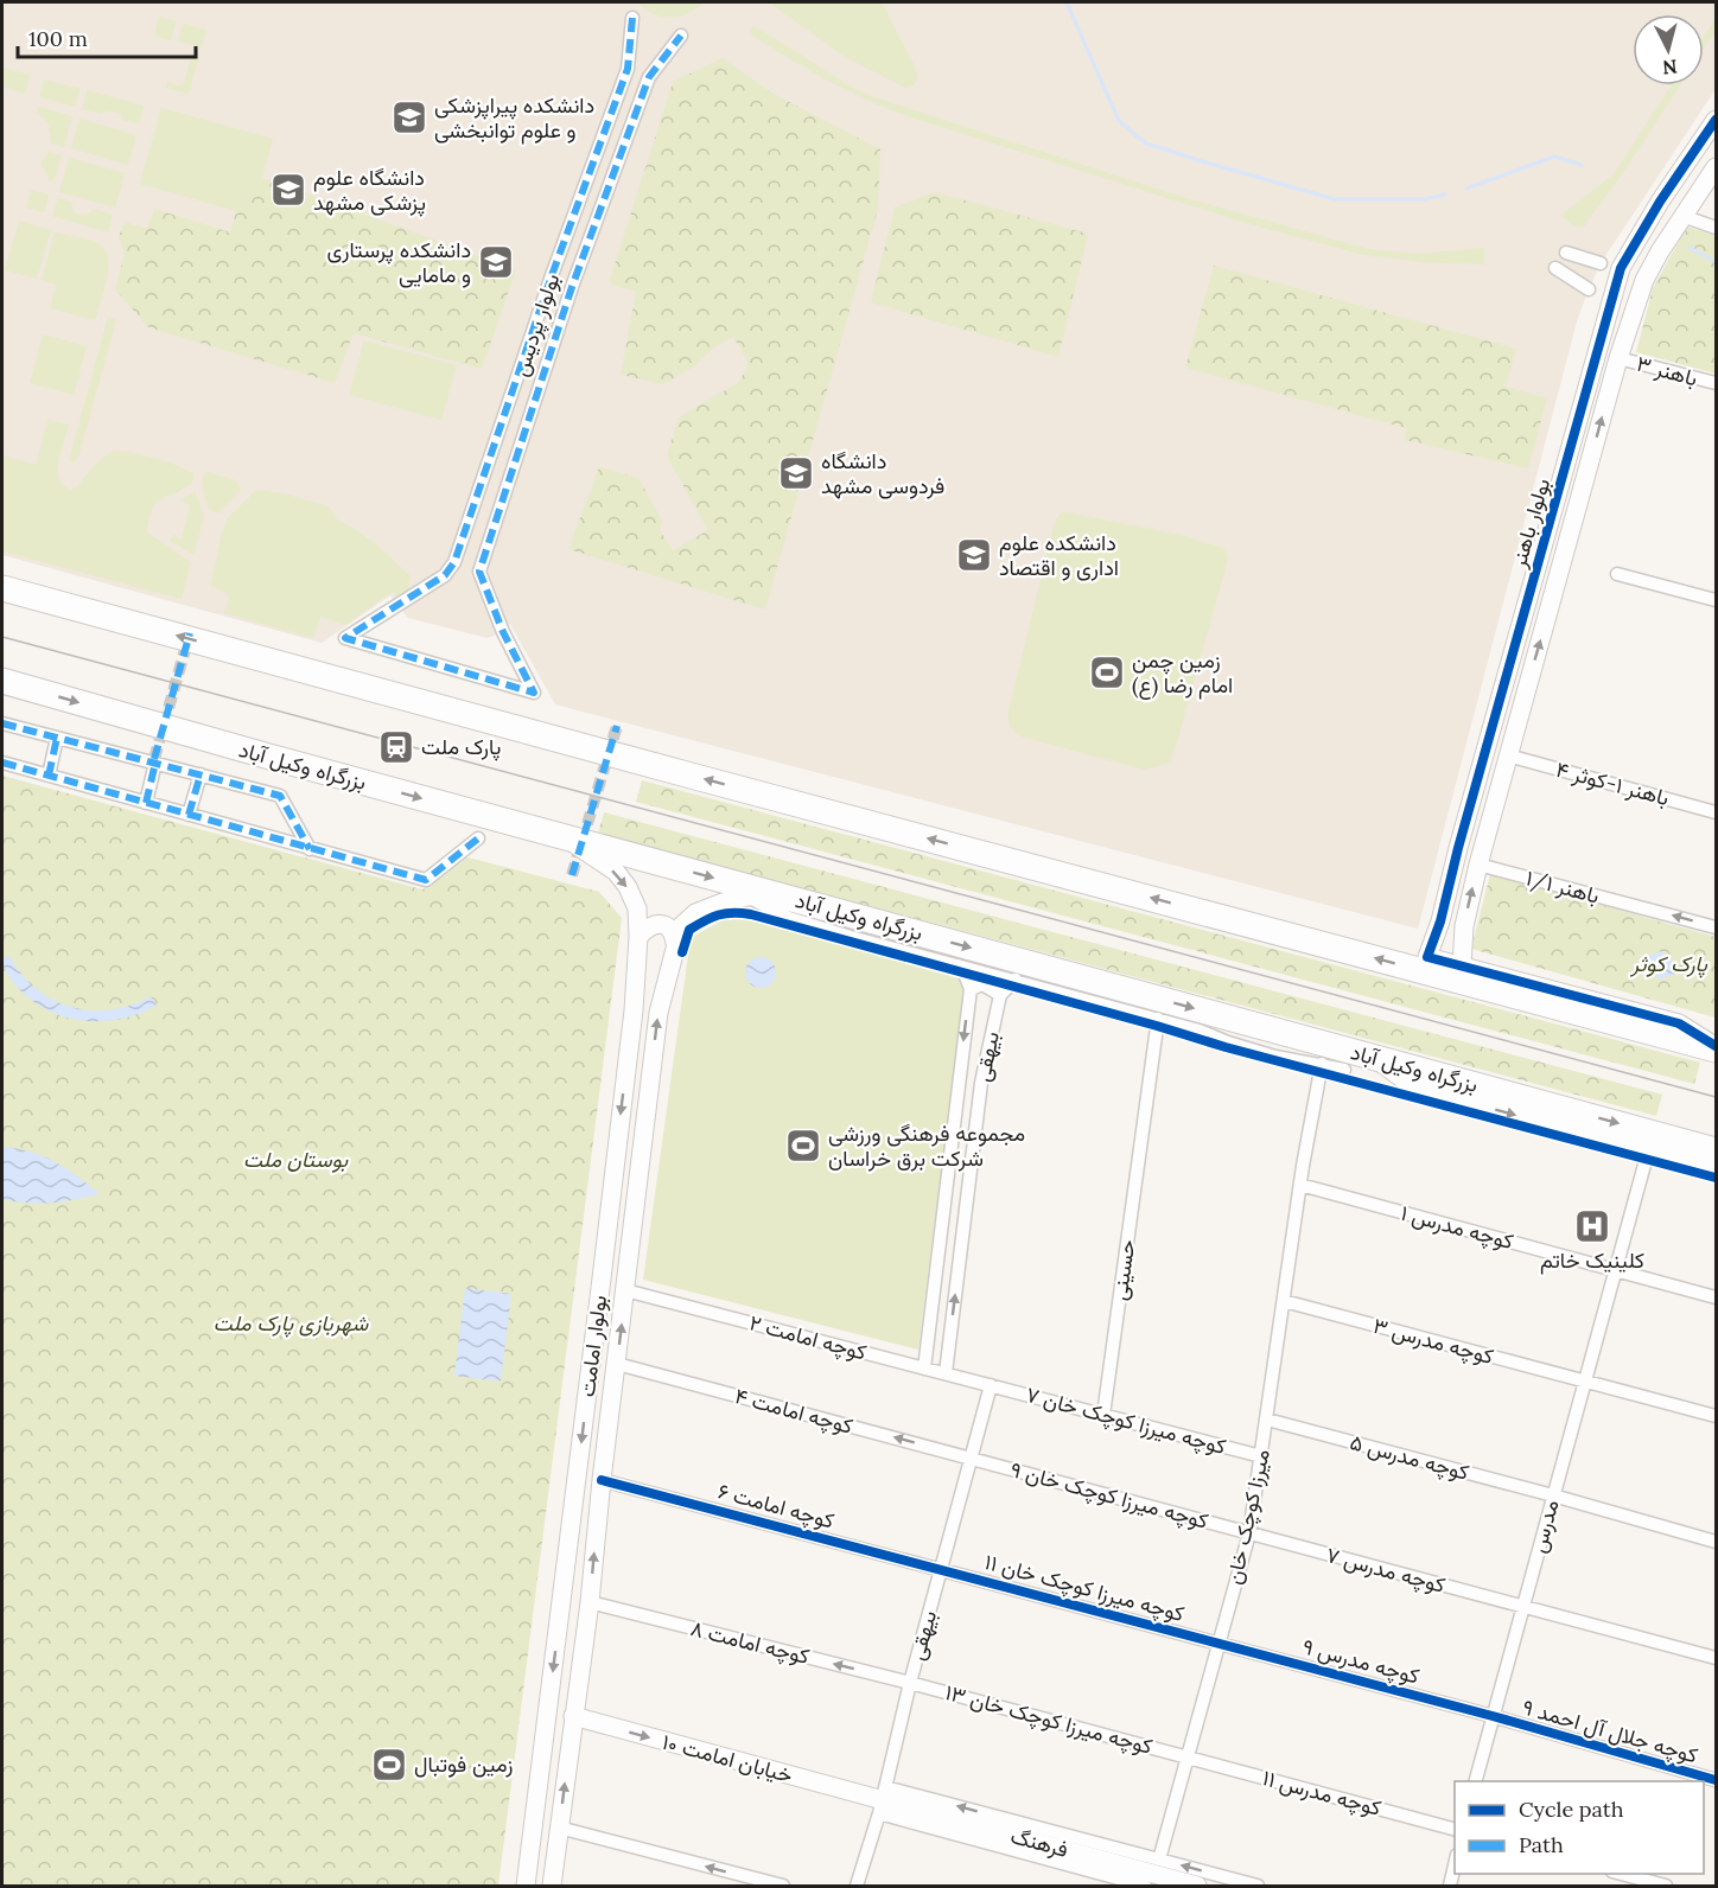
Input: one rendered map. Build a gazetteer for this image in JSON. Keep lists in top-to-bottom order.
{
  "streets": {
    "highway": ["بزرگراه وکیل آباد"],
    "main road": [
      "بولوار باهنر",
      "بولوار امامت",
      "خیابان امامت ۱۰",
      "فرهنگ"
    ],
    "street": [
      "بولوار پردیس",
      "باهنر ۳",
      "باهنر ۱-کوثر ۴",
      "باهنر ۱/۱",
      "بیهقی",
      "کوچه مدرس ۱",
      "حسینی",
      "کوچه امامت ۲",
      "کوچه مدرس ۳",
      "کوچه امامت ۴",
      "کوچه میرزا کوچک خان ۷",
      "کوچه مدرس ۵",
      "کوچه میرزا کوچک خان ۹",
      "کوچه امامت ۶",
      "میرزا کوچک خان",
      "مدرس",
      "کوچه مدرس ۷",
      "کوچه میرزا کوچک خان ۱۱",
      "کوچه امامت ۸",
      "کوچه مدرس ۹",
      "کوچه میرزا کوچک خان ۱۳",
      "کوچه جلال آل احمد ۹",
      "کوچه مدرس ۱۱"
    ]
  },
  "crossings": [
    ["باهنر ۳", "بولوار باهنر"],
    ["بولوار باهنر", "باهنر ۱-کوثر ۴"],
    ["بولوار باهنر", "باهنر ۱/۱"],
    ["بزرگراه وکیل آباد", "بولوار امامت"],
    ["بیهقی", "کوچه امامت ۲"],
    ["بیهقی", "کوچه امامت ۴"],
    ["بیهقی", "کوچه میرزا کوچک خان ۷"],
    ["بیهقی", "کوچه میرزا کوچک خان ۹"],
    ["بیهقی", "کوچه امامت ۶"],
    ["بیهقی", "کوچه میرزا کوچک خان ۱۱"],
    ["بیهقی", "کوچه امامت ۸"],
    ["بیهقی", "کوچه میرزا کوچک خان ۱۳"],
    ["بیهقی", "خیابان امامت ۱۰"],
    ["بیهقی", "فرهنگ"],
    ["کوچه مدرس ۱", "میرزا کوچک خان"],
    ["کوچه مدرس ۱", "مدرس"],
    ["حسینی", "کوچه میرزا کوچک خان ۷"],
    ["کوچه امامت ۲", "بولوار امامت"],
    ["کوچه امامت ۲", "کوچه میرزا کوچک خان ۷"],
    ["کوچه مدرس ۳", "میرزا کوچک خان"],
    ["کوچه مدرس ۳", "مدرس"],
    ["بولوار امامت", "کوچه امامت ۴"],
    ["بولوار امامت", "کوچه امامت ۶"],
    ["بولوار امامت", "کوچه امامت ۸"],
    ["بولوار امامت", "خیابان امامت ۱۰"],
    ["کوچه امامت ۴", "کوچه میرزا کوچک خان ۹"],
    ["کوچه میرزا کوچک خان ۷", "میرزا کوچک خان"],
    ["کوچه مدرس ۵", "میرزا کوچک خان"],
    ["کوچه مدرس ۵", "مدرس"],
    ["کوچه میرزا کوچک خان ۹", "میرزا کوچک خان"],
    ["کوچه میرزا کوچک خان ۹", "کوچه مدرس ۷"],
    ["کوچه امامت ۶", "کوچه میرزا کوچک خان ۱۱"],
    ["میرزا کوچک خان", "کوچه مدرس ۷"],
    ["میرزا کوچک خان", "کوچه میرزا کوچک خان ۱۱"],
    ["میرزا کوچک خان", "کوچه مدرس ۹"],
    ["میرزا کوچک خان", "کوچه میرزا کوچک خان ۱۳"],
    ["میرزا کوچک خان", "کوچه مدرس ۱۱"],
    ["مدرس", "کوچه مدرس ۷"],
    ["مدرس", "کوچه مدرس ۹"],
    ["مدرس", "کوچه جلال آل احمد ۹"],
    ["کوچه میرزا کوچک خان ۱۱", "کوچه مدرس ۹"],
    ["کوچه امامت ۸", "کوچه میرزا کوچک خان ۱۳"],
    ["کوچه مدرس ۹", "کوچه جلال آل احمد ۹"],
    ["کوچه میرزا کوچک خان ۱۳", "کوچه مدرس ۱۱"],
    ["خیابان امامت ۱۰", "فرهنگ"]
  ],
  "one_way": [
    "باهنر ۱/۱",
    "کوچه امامت ۴",
    "کوچه امامت ۸",
    "خیابان امامت ۱۰"
  ],
  "parks": ["پارک کوثر", "بوستان ملت", "شهربازی پارک ملت"],
  "places": {
    "school or university": [
      "دانشکده پیراپزشکی و علوم توانبخشی",
      "دانشگاه علوم پزشکی مشهد",
      "دانشکده پرستاری و مامایی",
      "دانشگاه فردوسی مشهد",
      "دانشکده علوم اداری و اقتصاد"
    ],
    "sports": ["زمین چمن امام رضا (ع)", "مجموعه فرهنگی ورزشی شرکت برق خراسان", "زمین فوتبال"],
    "station": ["پارک ملت"],
    "hospital": ["کلینیک خاتم"]
  },
  "legend": ["Cycle path", "Path"],
  "scale_bar": "100 m",
  "north": "bottom"
}
